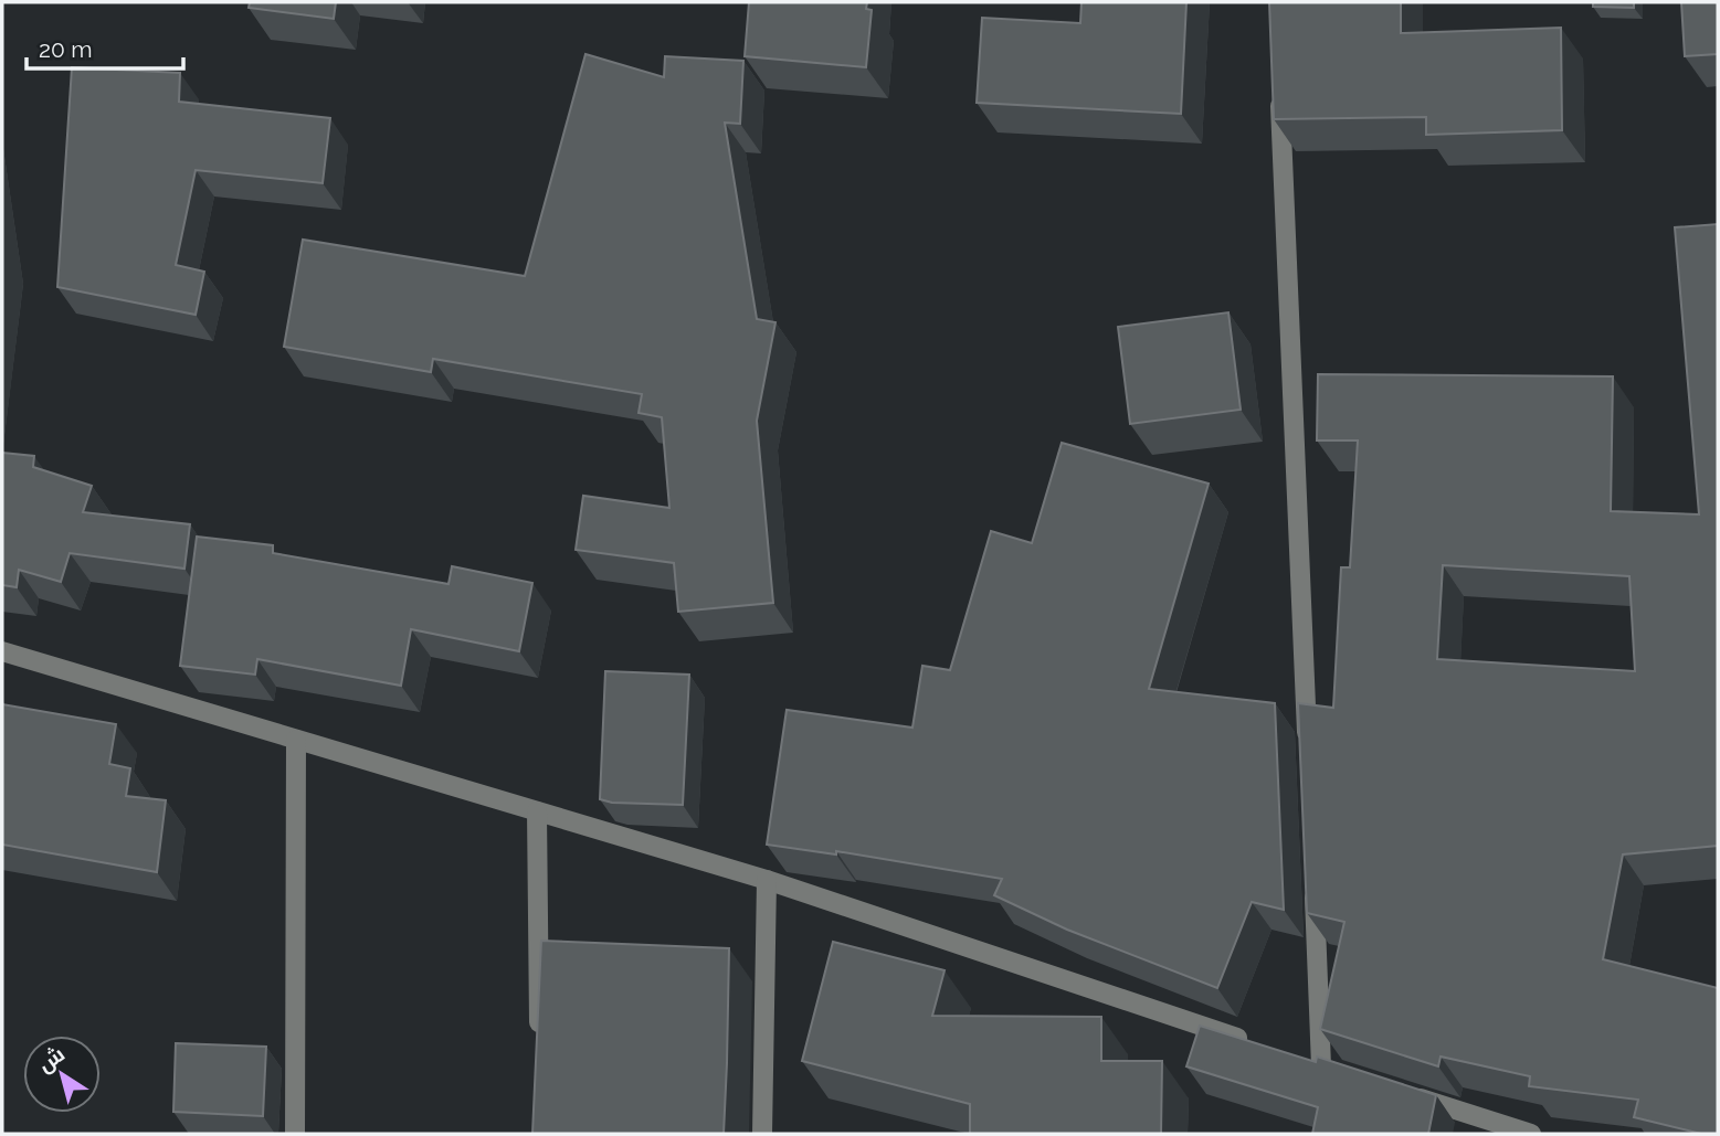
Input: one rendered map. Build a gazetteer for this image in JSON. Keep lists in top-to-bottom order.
{
  "scale_bar": "20 m",
  "north": "top left"
}
